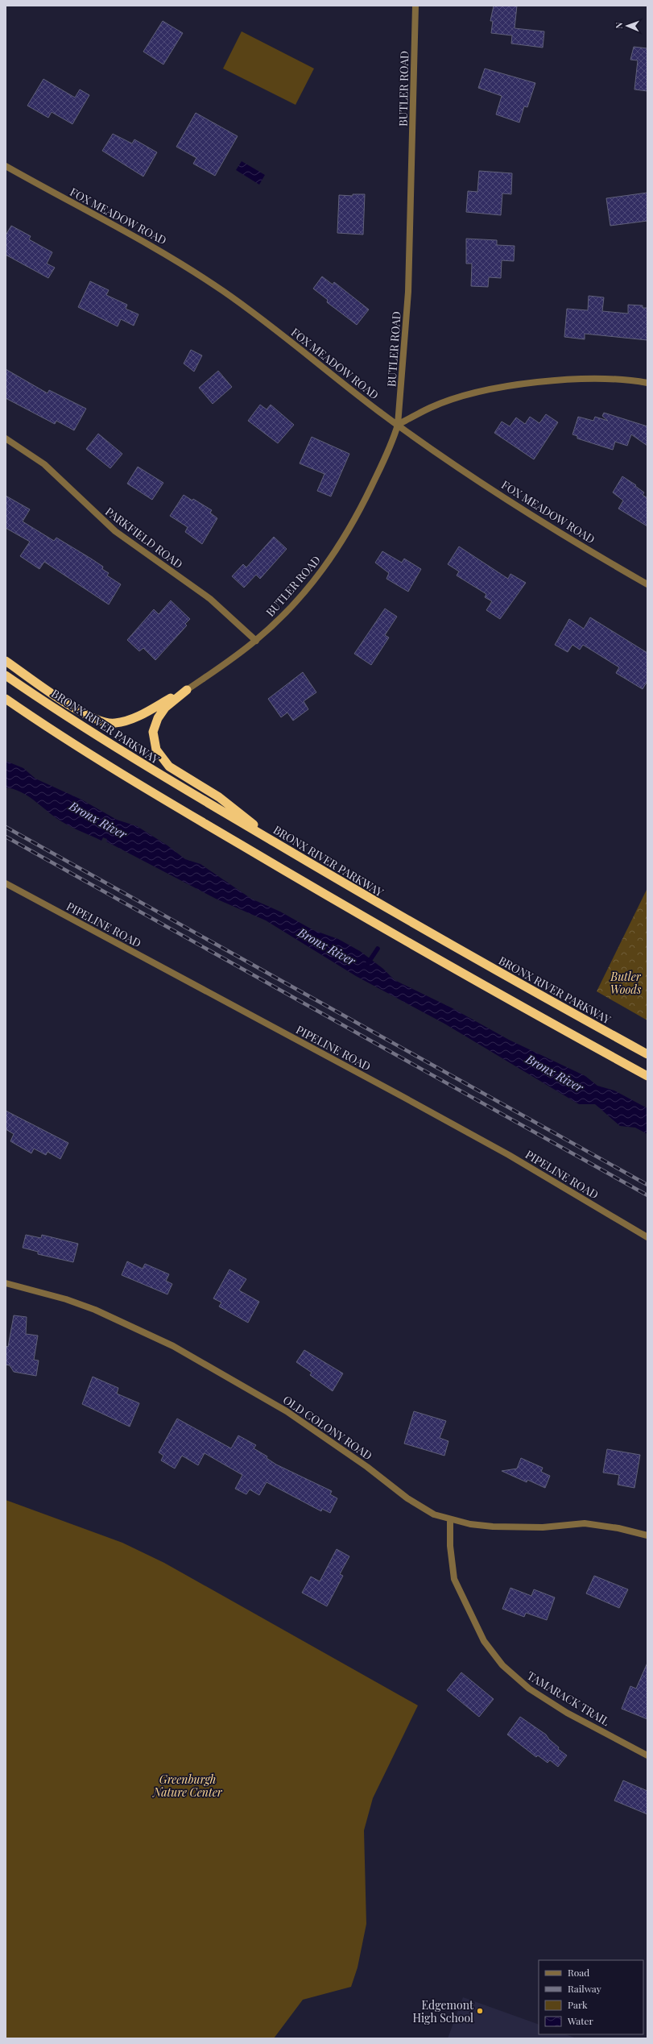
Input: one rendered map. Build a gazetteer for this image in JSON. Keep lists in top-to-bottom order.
{
  "streets": {
    "highway": ["BRONX RIVER PARKWAY"],
    "street": [
      "BUTLER ROAD",
      "FOX MEADOW ROAD",
      "PARKFIELD ROAD",
      "PIPELINE ROAD",
      "OLD COLONY ROAD",
      "TAMARACK TRAIL"
    ]
  },
  "crossings": [
    ["BUTLER ROAD", "FOX MEADOW ROAD"],
    ["BUTLER ROAD", "PARKFIELD ROAD"],
    ["OLD COLONY ROAD", "TAMARACK TRAIL"]
  ],
  "water": ["Bronx River"],
  "parks": ["Butler Woods", "Greenburgh Nature Center"],
  "places": ["Edgemont High School"],
  "legend": [
    "Road",
    "Railway",
    "Park",
    "Water"
  ],
  "north": "left"
}
